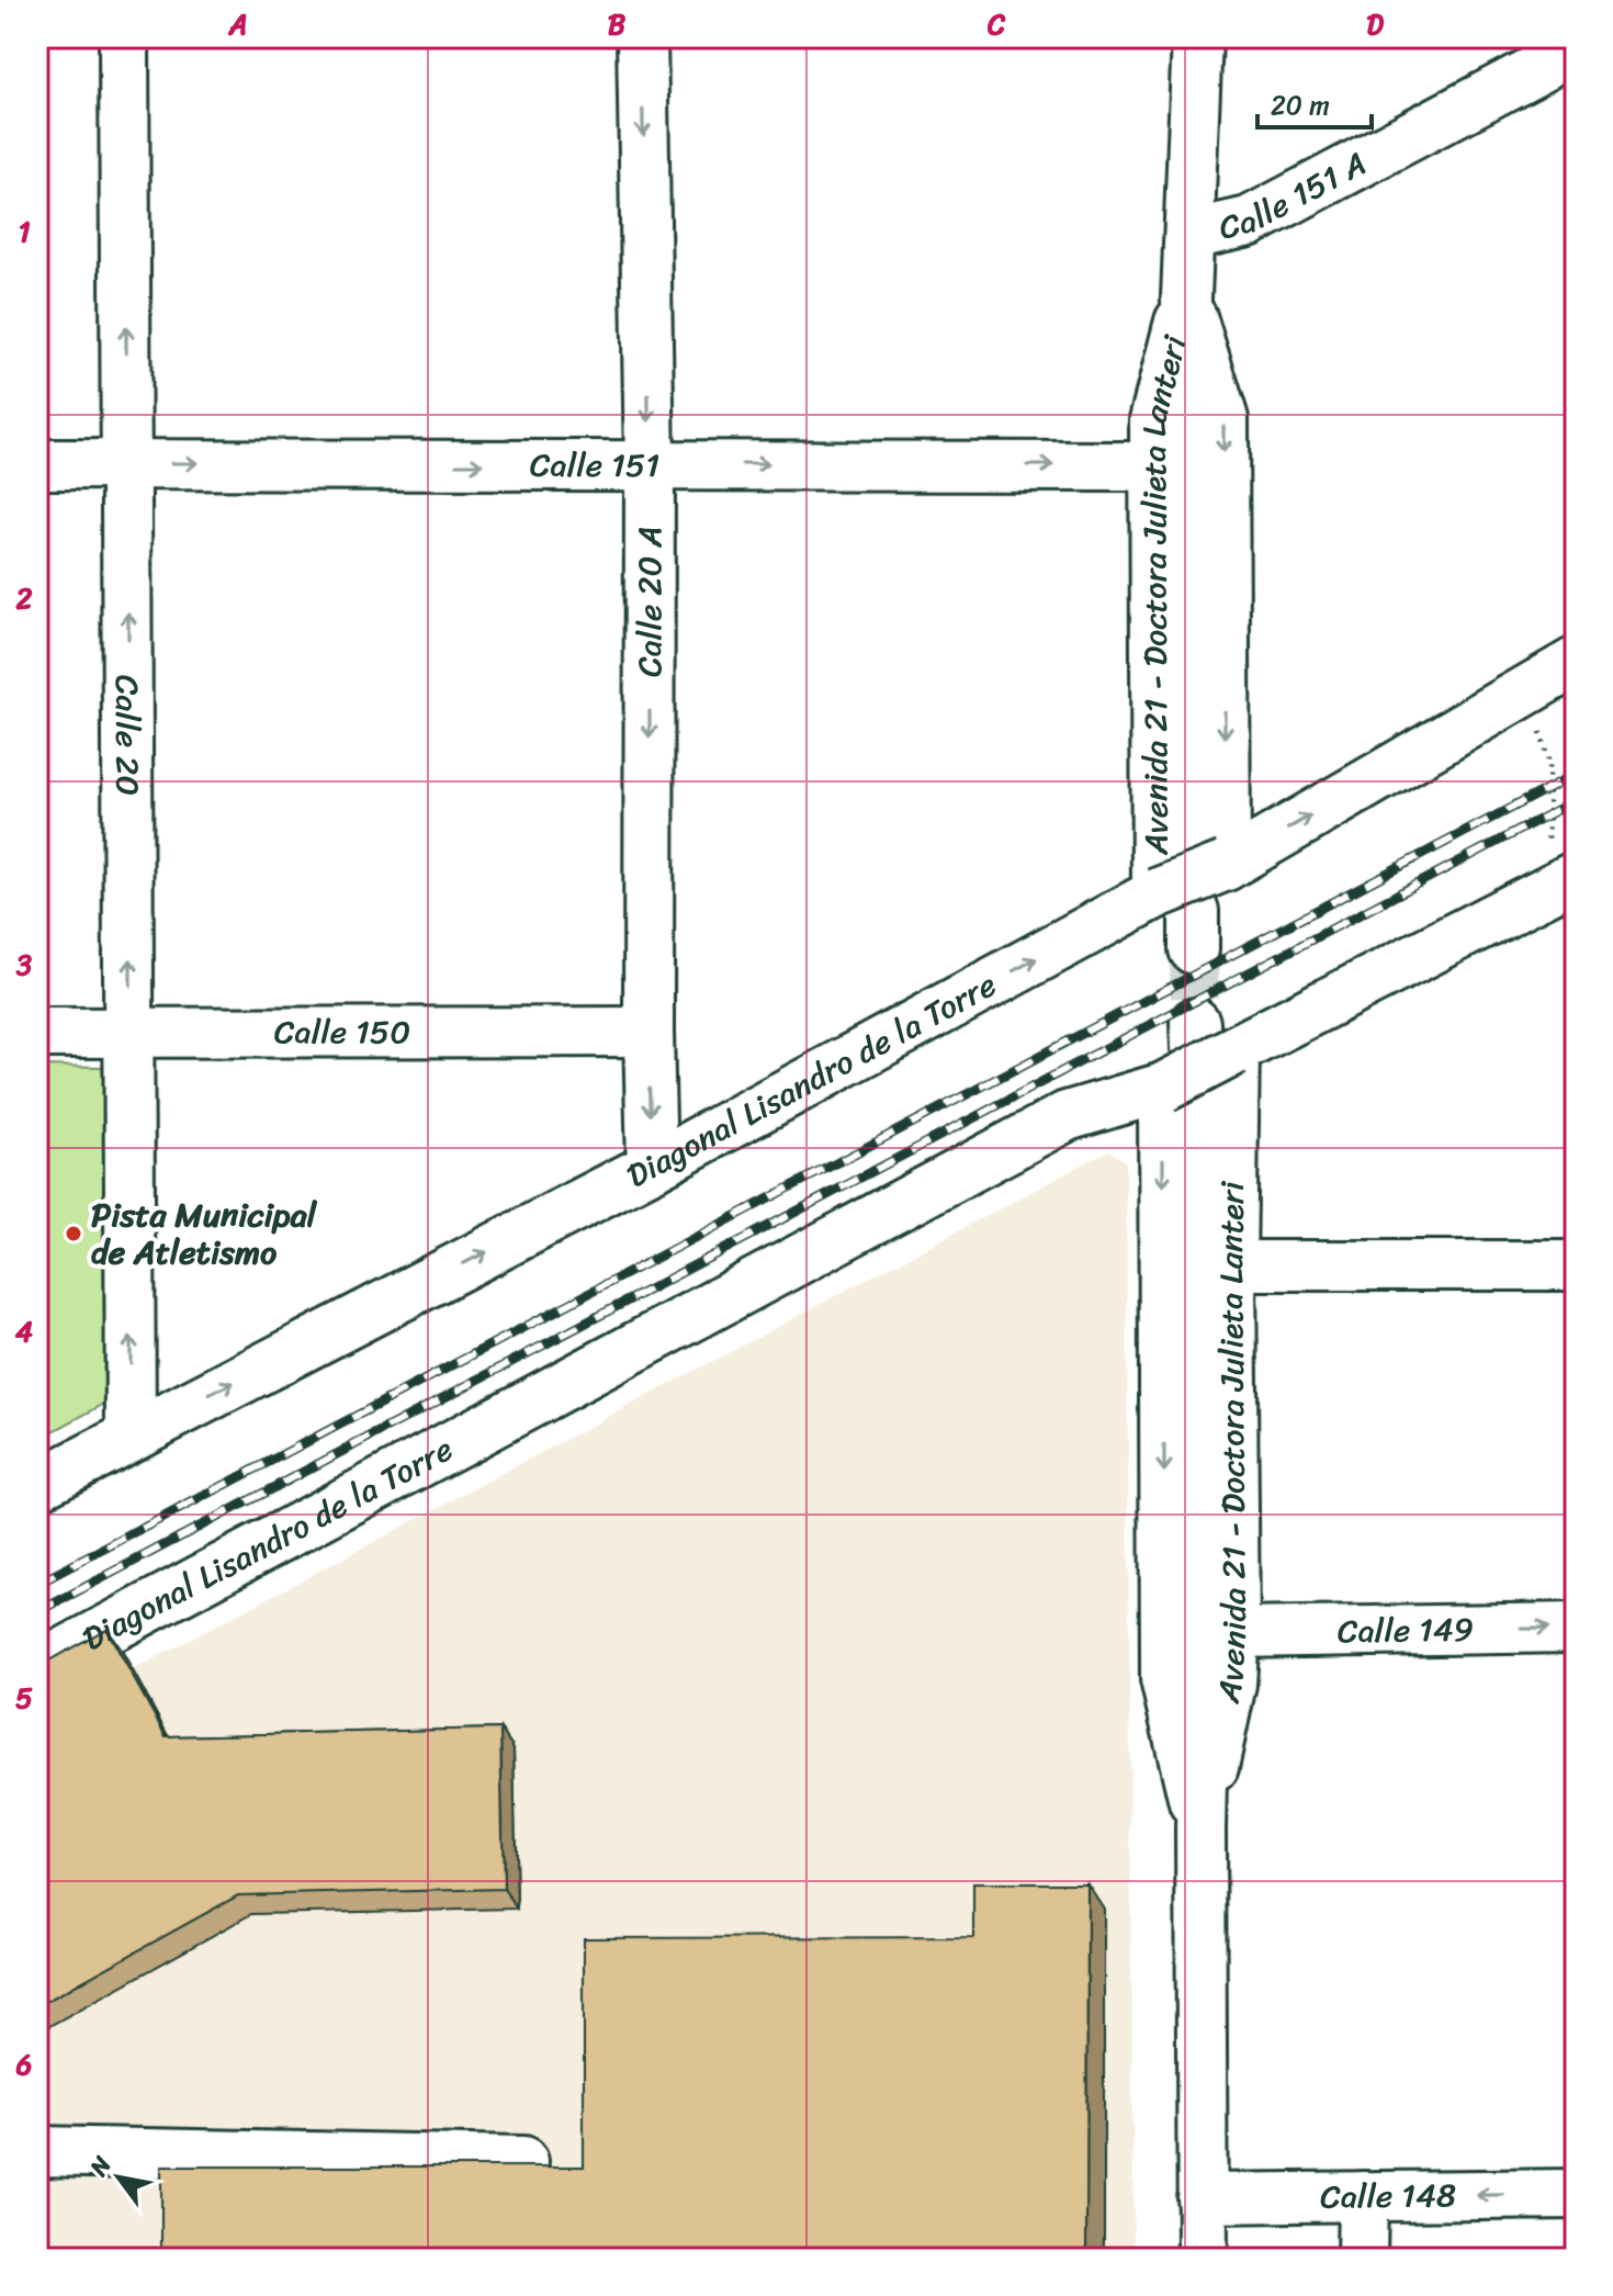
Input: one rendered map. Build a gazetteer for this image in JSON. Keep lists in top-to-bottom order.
{
  "streets": {
    "street": [
      "Calle 151 A",
      "Calle 151",
      "Avenida 21 - Doctora Julieta Lanteri",
      "Calle 20 A",
      "Calle 20",
      "Calle 150",
      "Diagonal Lisandro de la Torre",
      "Calle 149",
      "Calle 148"
    ]
  },
  "crossings": [
    ["Calle 151 A", "Avenida 21 - Doctora Julieta Lanteri"],
    ["Calle 151", "Avenida 21 - Doctora Julieta Lanteri"],
    ["Calle 151", "Calle 20 A"],
    ["Calle 151", "Calle 20"],
    ["Avenida 21 - Doctora Julieta Lanteri", "Diagonal Lisandro de la Torre"],
    ["Avenida 21 - Doctora Julieta Lanteri", "Calle 149"],
    ["Avenida 21 - Doctora Julieta Lanteri", "Calle 148"],
    ["Calle 20 A", "Calle 150"],
    ["Calle 20 A", "Diagonal Lisandro de la Torre"],
    ["Calle 20", "Calle 150"],
    ["Calle 20", "Diagonal Lisandro de la Torre"]
  ],
  "one_way": [
    "Calle 151",
    "Calle 20 A",
    "Calle 20",
    "Calle 148"
  ],
  "places": ["Pista Municipal de Atletismo"],
  "scale_bar": "20 m",
  "north": "top left",
  "grid": {
    "columns": [
      "A",
      "B",
      "C",
      "D"
    ],
    "rows": [
      "1",
      "2",
      "3",
      "4",
      "5",
      "6"
    ]
  }
}
